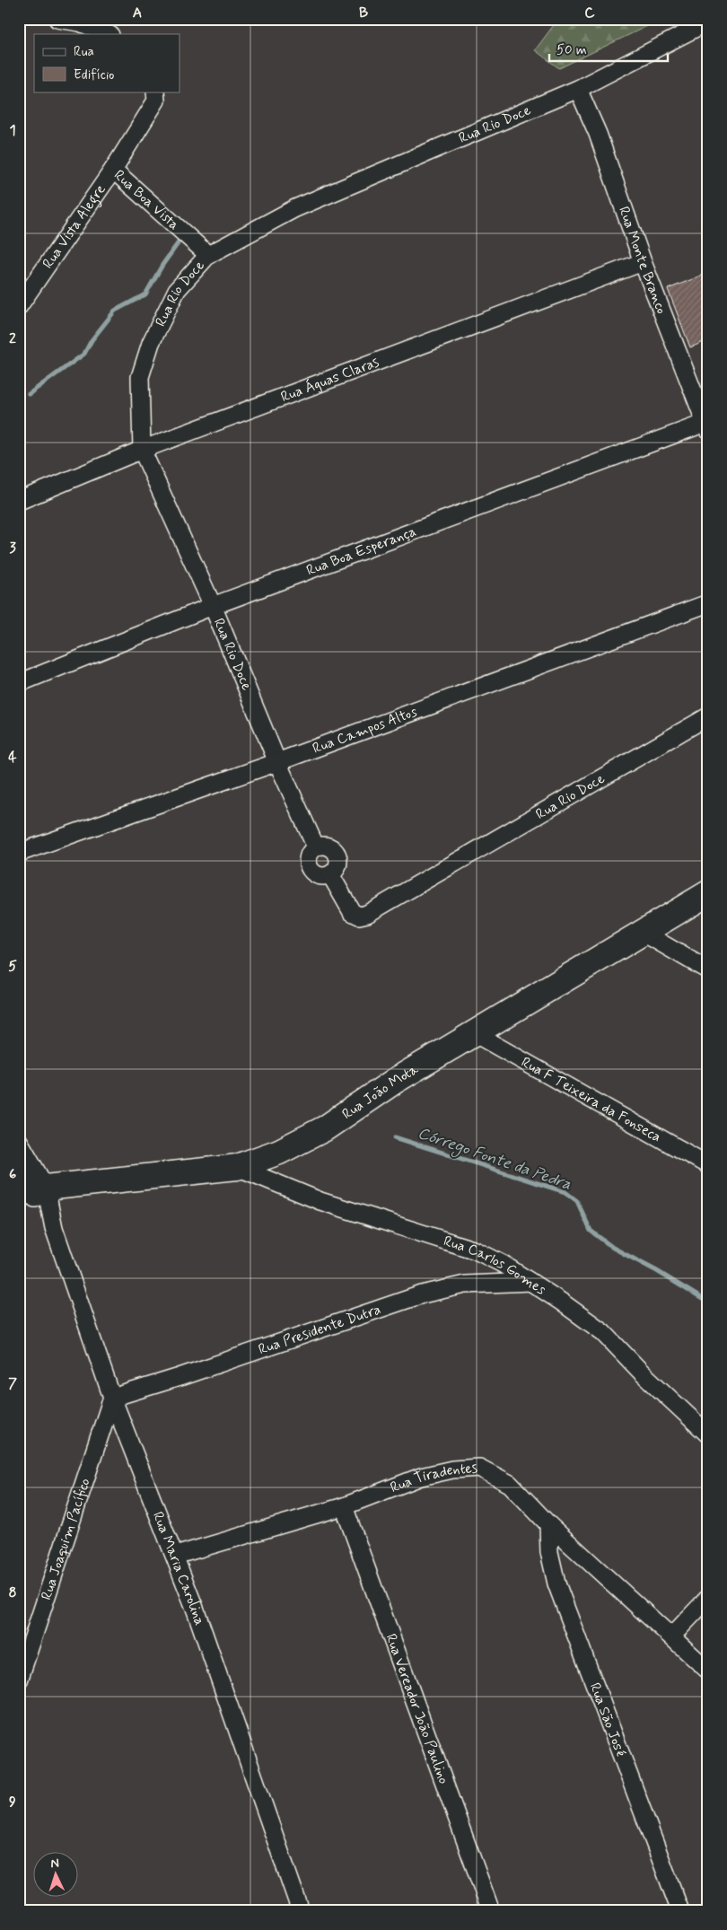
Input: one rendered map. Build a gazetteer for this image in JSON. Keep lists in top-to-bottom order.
{
  "streets": {
    "main road": ["Rua João Mota"],
    "street": [
      "Rua Rio Doce",
      "Rua Boa Vista",
      "Rua Vista Alegre",
      "Rua Monte Branco",
      "Rua Águas Claras",
      "Rua Boa Esperança",
      "Rua Campos Altos",
      "Rua F Teixeira da Fonseca",
      "Rua Carlos Gomes",
      "Rua Presidente Dutra",
      "Rua Tiradentes",
      "Rua Joaquim Pacífico",
      "Rua Maria Carolina",
      "Rua Vereador João Paulino",
      "Rua São José"
    ]
  },
  "crossings": [
    ["Rua Rio Doce", "Rua Boa Vista"],
    ["Rua Rio Doce", "Rua Monte Branco"],
    ["Rua Rio Doce", "Rua Águas Claras"],
    ["Rua Rio Doce", "Rua Boa Esperança"],
    ["Rua Rio Doce", "Rua Campos Altos"],
    ["Rua Boa Vista", "Rua Vista Alegre"],
    ["Rua Monte Branco", "Rua Águas Claras"],
    ["Rua Monte Branco", "Rua Boa Esperança"],
    ["Rua João Mota", "Rua F Teixeira da Fonseca"],
    ["Rua João Mota", "Rua Carlos Gomes"],
    ["Rua João Mota", "Rua Maria Carolina"],
    ["Rua Carlos Gomes", "Rua Presidente Dutra"],
    ["Rua Presidente Dutra", "Rua Joaquim Pacífico"],
    ["Rua Presidente Dutra", "Rua Maria Carolina"],
    ["Rua Tiradentes", "Rua Maria Carolina"],
    ["Rua Tiradentes", "Rua Vereador João Paulino"],
    ["Rua Tiradentes", "Rua São José"],
    ["Rua Joaquim Pacífico", "Rua Maria Carolina"]
  ],
  "water": ["Córrego Fonte da Pedra"],
  "legend": ["Rua", "Edifício"],
  "scale_bar": "50 m",
  "north": "top",
  "grid": {
    "columns": ["A", "B", "C"],
    "rows": [
      "1",
      "2",
      "3",
      "4",
      "5",
      "6",
      "7",
      "8",
      "9"
    ]
  }
}
